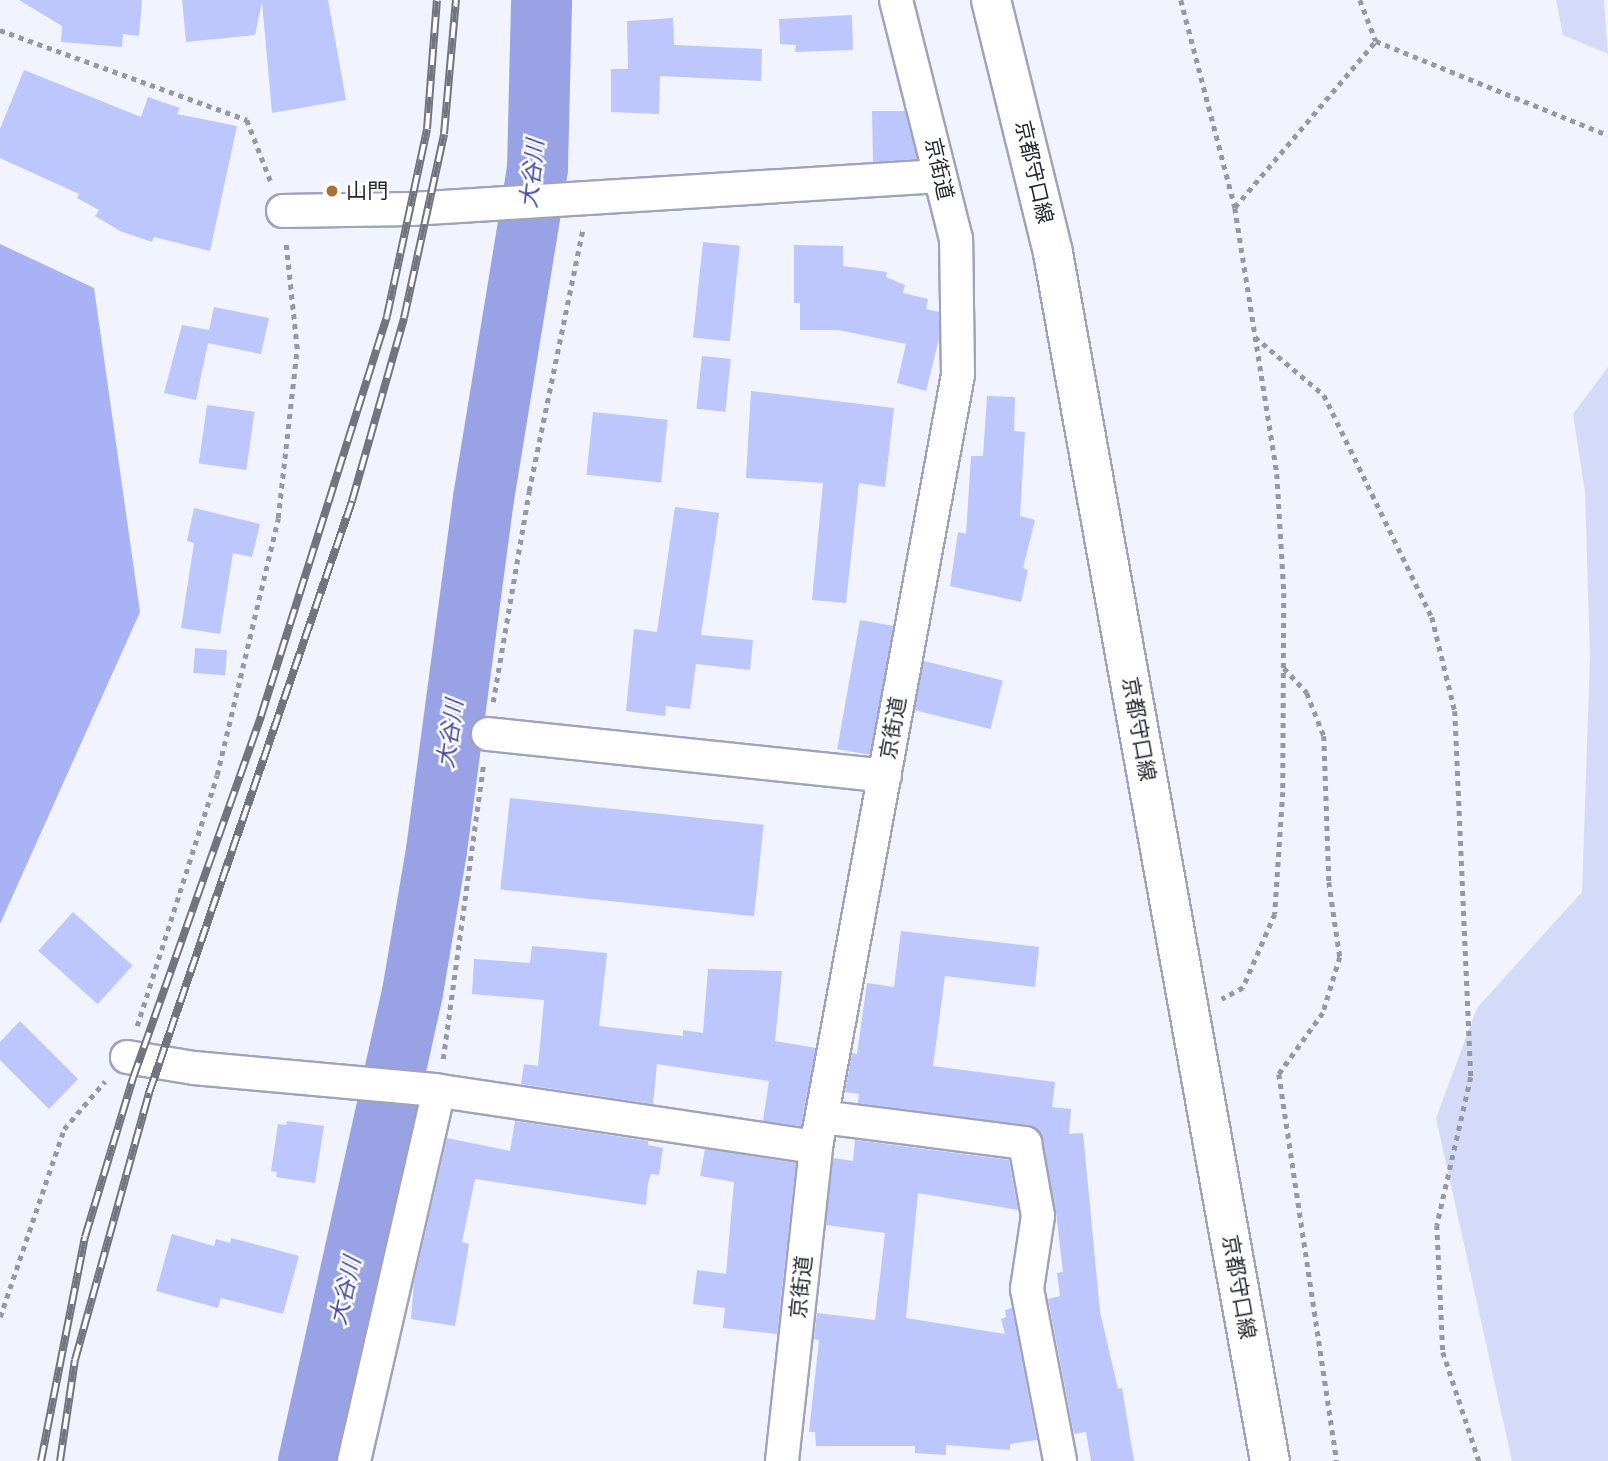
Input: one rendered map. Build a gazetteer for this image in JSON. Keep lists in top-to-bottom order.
{
  "streets": {
    "main road": ["京都守口線"],
    "street": ["京街道"]
  },
  "water": ["大谷川"],
  "places": ["山門"]
}
